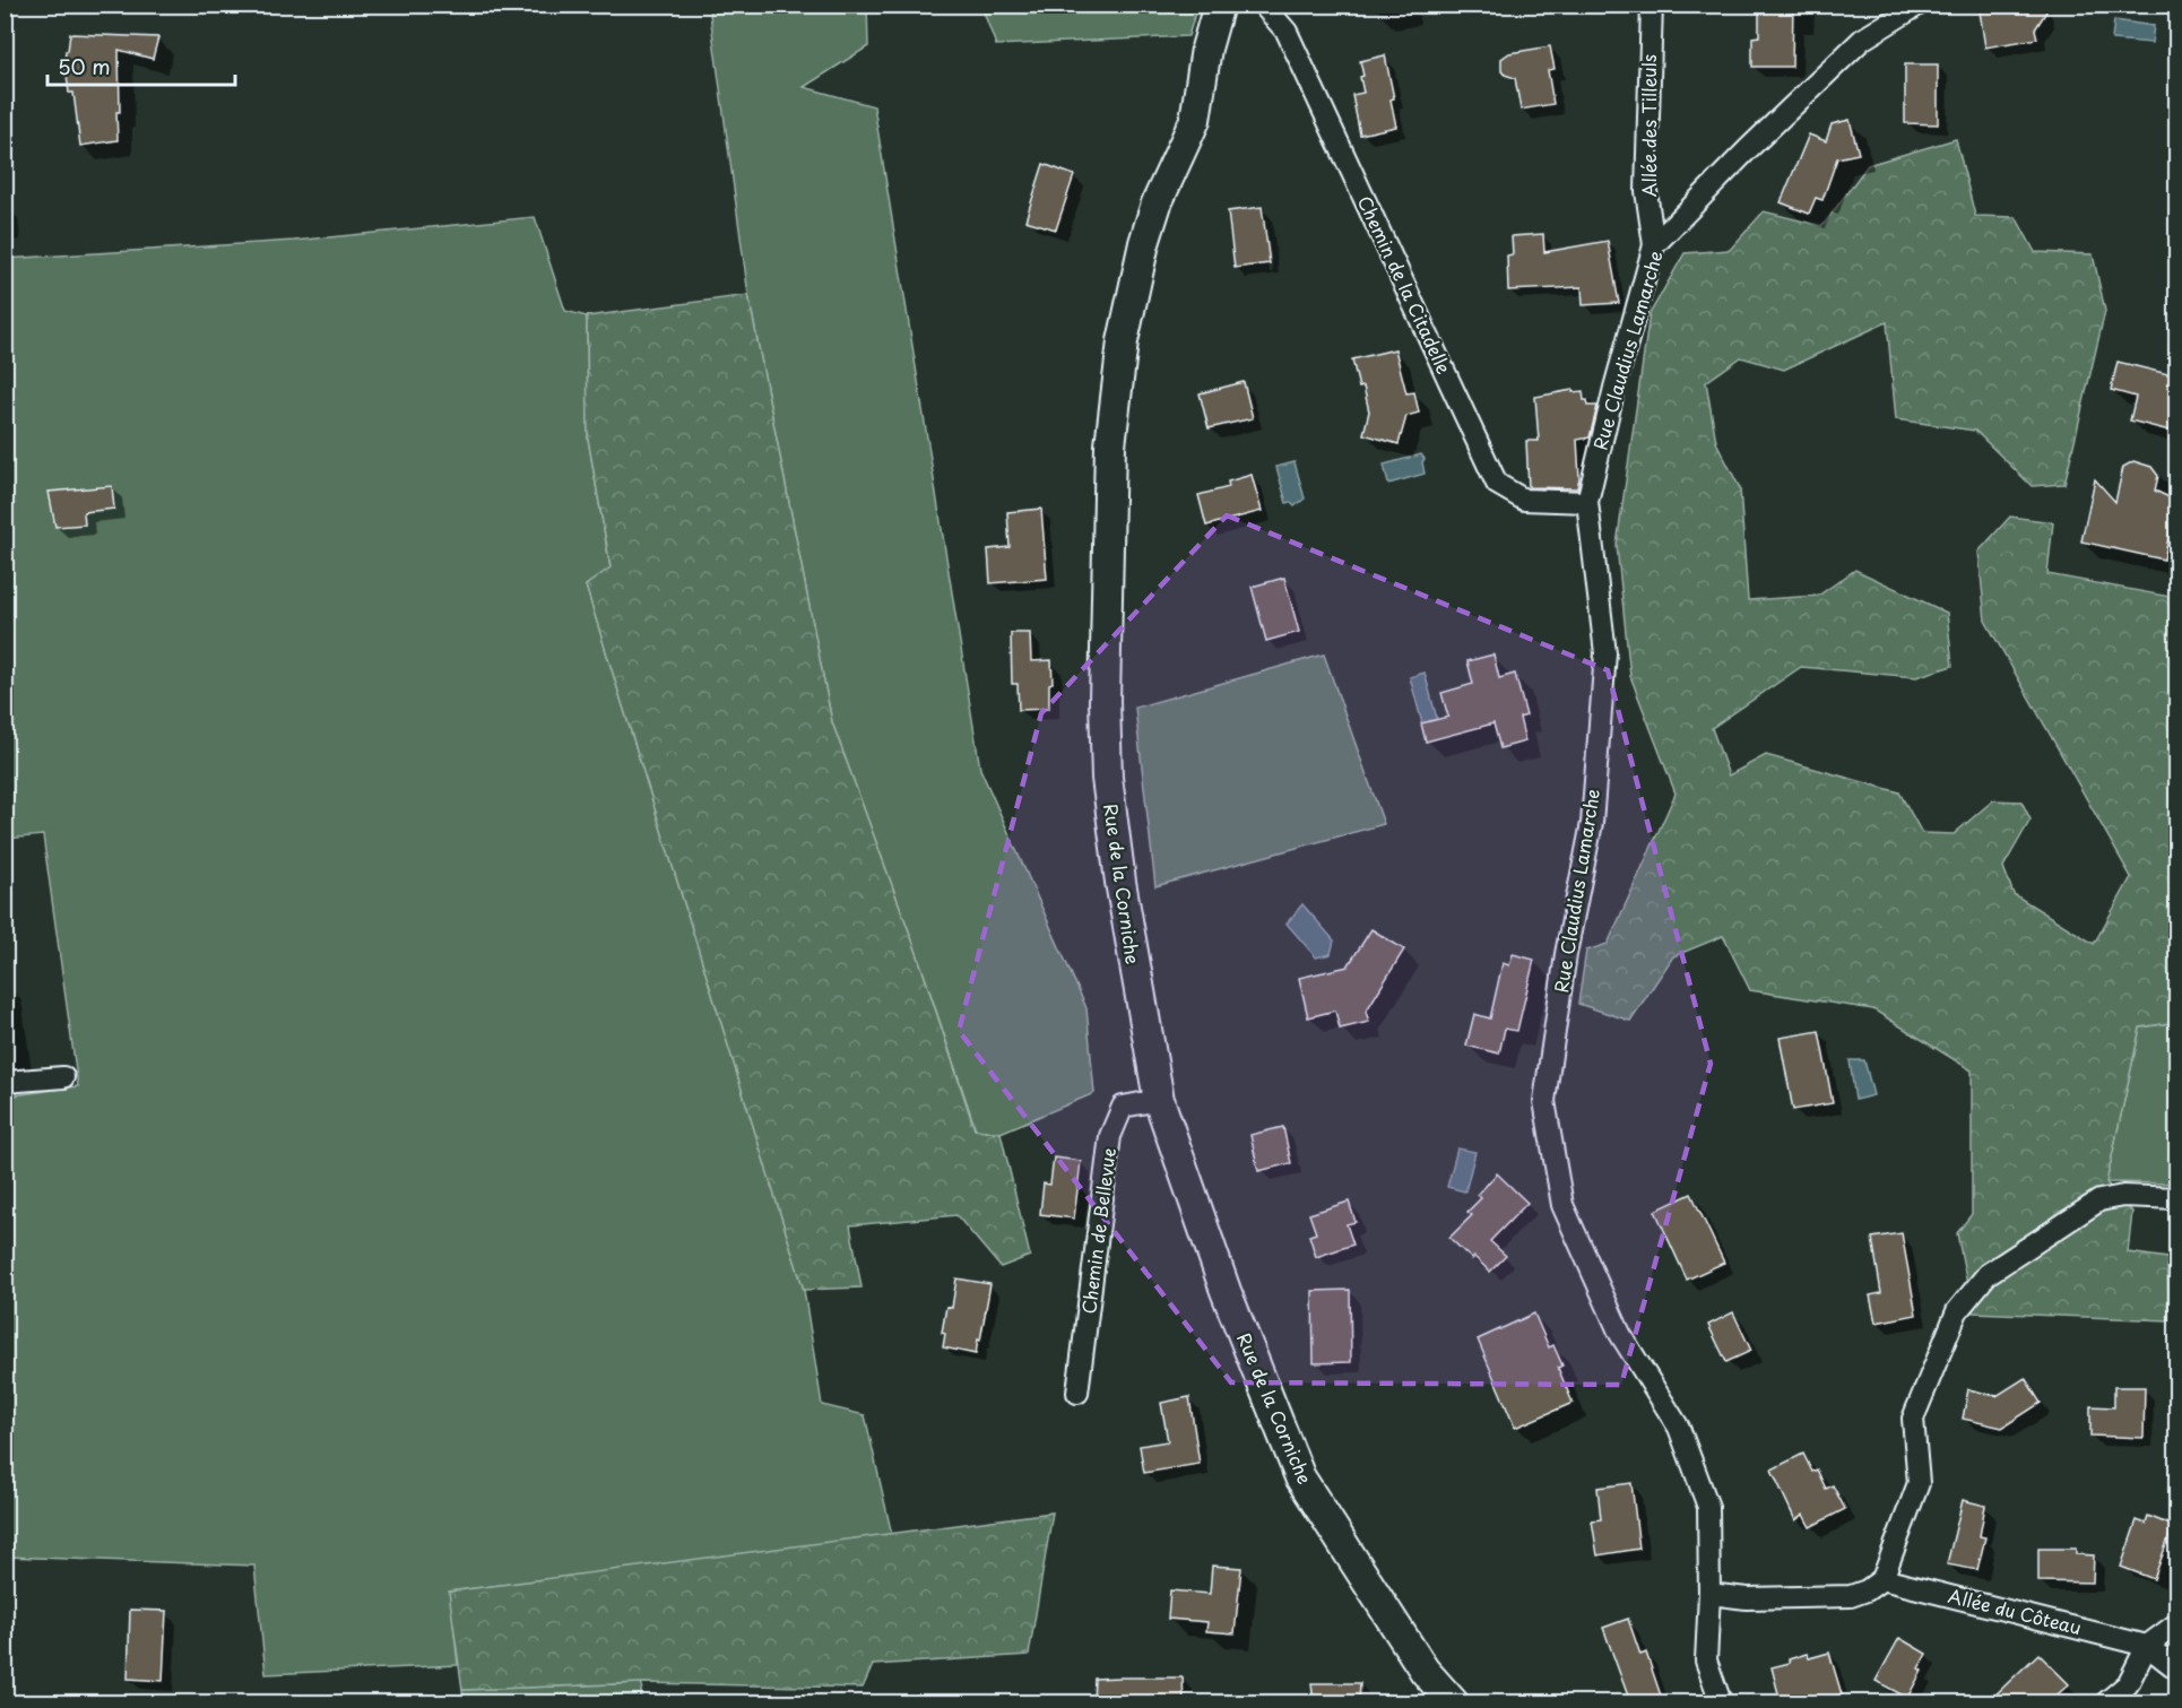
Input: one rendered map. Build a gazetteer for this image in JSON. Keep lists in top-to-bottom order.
{
  "streets": {
    "main road": ["Rue de la Corniche"],
    "street": [
      "Allée des Tilleuls",
      "Chemin de la Citadelle",
      "Rue Claudius Lamarche",
      "Chemin de Bellevue",
      "Allée du Côteau"
    ]
  },
  "crossings": [
    ["Allée des Tilleuls", "Rue Claudius Lamarche"],
    ["Chemin de la Citadelle", "Rue Claudius Lamarche"],
    ["Rue de la Corniche", "Chemin de Bellevue"]
  ],
  "scale_bar": "50 m"
}
